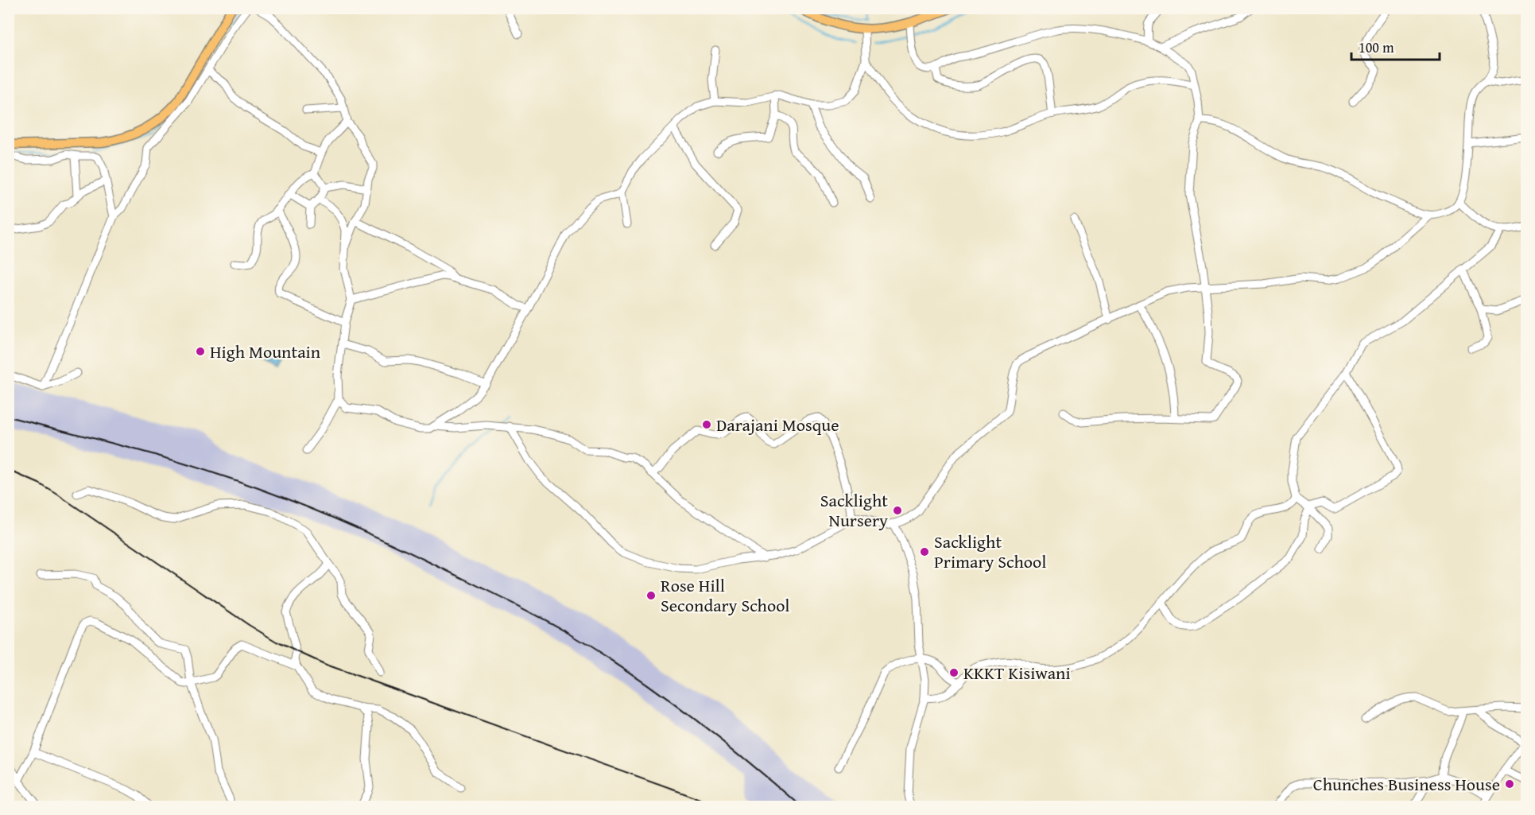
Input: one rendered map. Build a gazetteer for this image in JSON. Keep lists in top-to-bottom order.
{
  "places": [
    "High Mountain",
    "Darajani Mosque",
    "Sacklight Nursery",
    "Sacklight Primary School",
    "Rose Hill Secondary School",
    "KKKT Kisiwani",
    "Chunches Business House"
  ],
  "scale_bar": "100 m"
}
